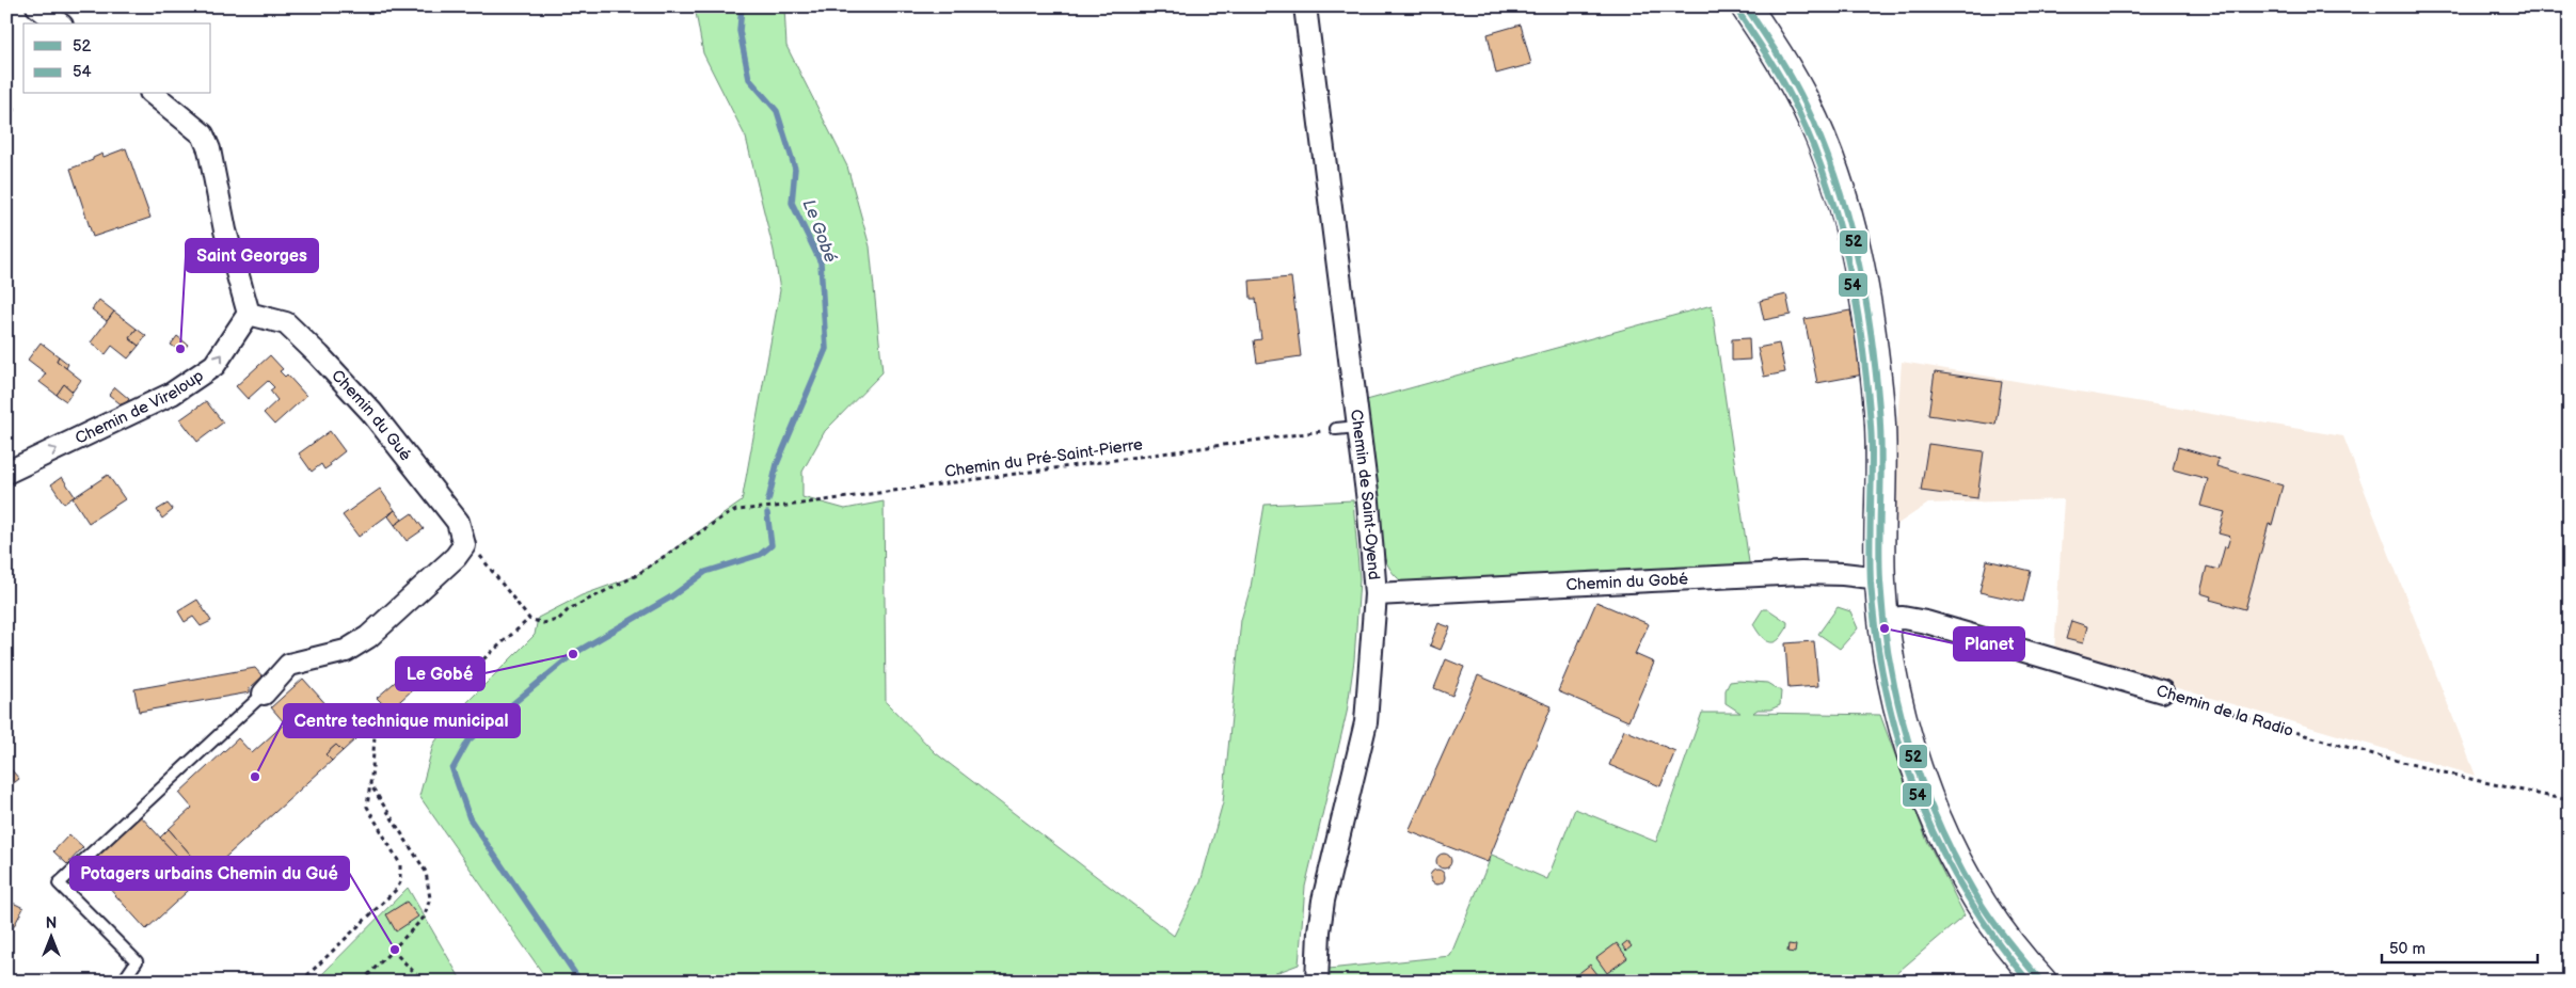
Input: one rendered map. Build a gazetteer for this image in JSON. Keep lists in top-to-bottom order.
{
  "streets": {
    "street": [
      "Chemin de Vireloup",
      "Chemin du Gué",
      "Chemin de Saint-Oyend",
      "Chemin du Gobé",
      "Chemin de la Radio"
    ],
    "path": ["Chemin du Pré-Saint-Pierre"]
  },
  "crossings": [
    ["Chemin de Vireloup", "Chemin du Gué"],
    ["Chemin de Saint-Oyend", "Chemin du Gobé"]
  ],
  "one_way": ["Chemin de Vireloup"],
  "water": ["Le Gobé"],
  "places": [
    "Saint Georges",
    "Planet",
    "Le Gobé",
    "Centre technique municipal",
    "Potagers urbains Chemin du Gué"
  ],
  "lines": ["transit line 52", "transit line 54"],
  "legend": ["52", "54"],
  "scale_bar": "50 m",
  "north": "top"
}
